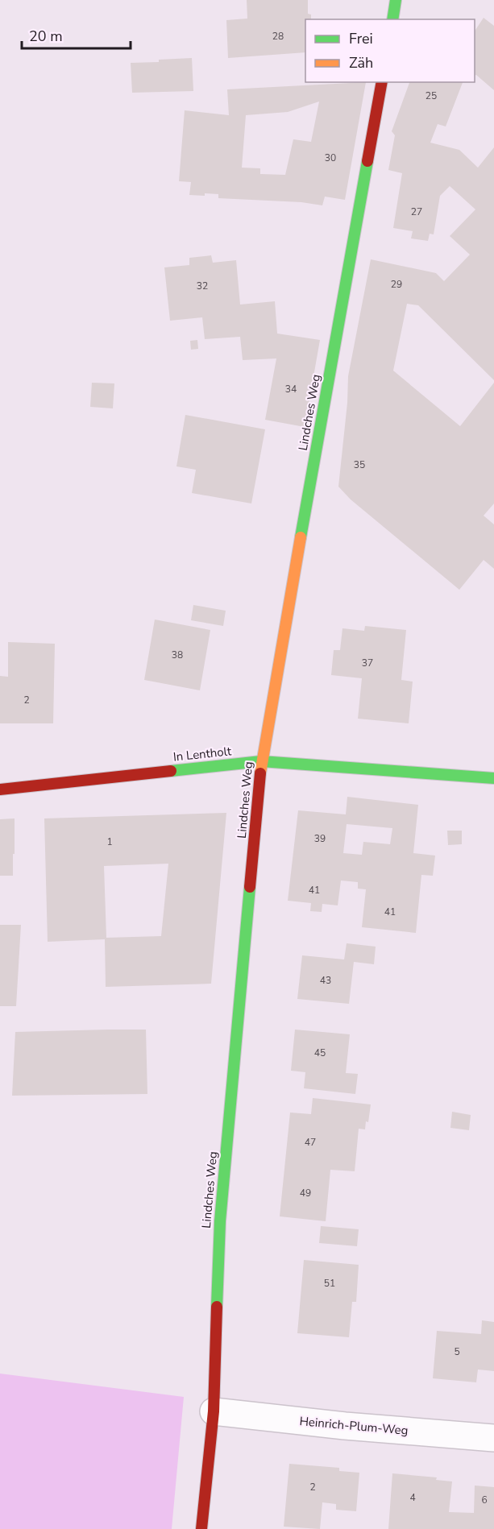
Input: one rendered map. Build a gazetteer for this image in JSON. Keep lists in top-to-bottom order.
{
  "streets": {
    "street": ["Lindches Weg", "In Lentholt", "Heinrich-Plum-Weg"]
  },
  "crossings": [
    ["Lindches Weg", "In Lentholt"],
    ["Lindches Weg", "Heinrich-Plum-Weg"]
  ],
  "house_numbers": [
    "28",
    "25",
    "30",
    "27",
    "29",
    "32",
    "34",
    "35",
    "38",
    "37",
    "2",
    "39",
    "1",
    "41",
    "41",
    "43",
    "45",
    "47",
    "49",
    "51",
    "5",
    "2",
    "4",
    "6"
  ],
  "legend": ["Frei", "Zäh"],
  "scale_bar": "20 m"
}
